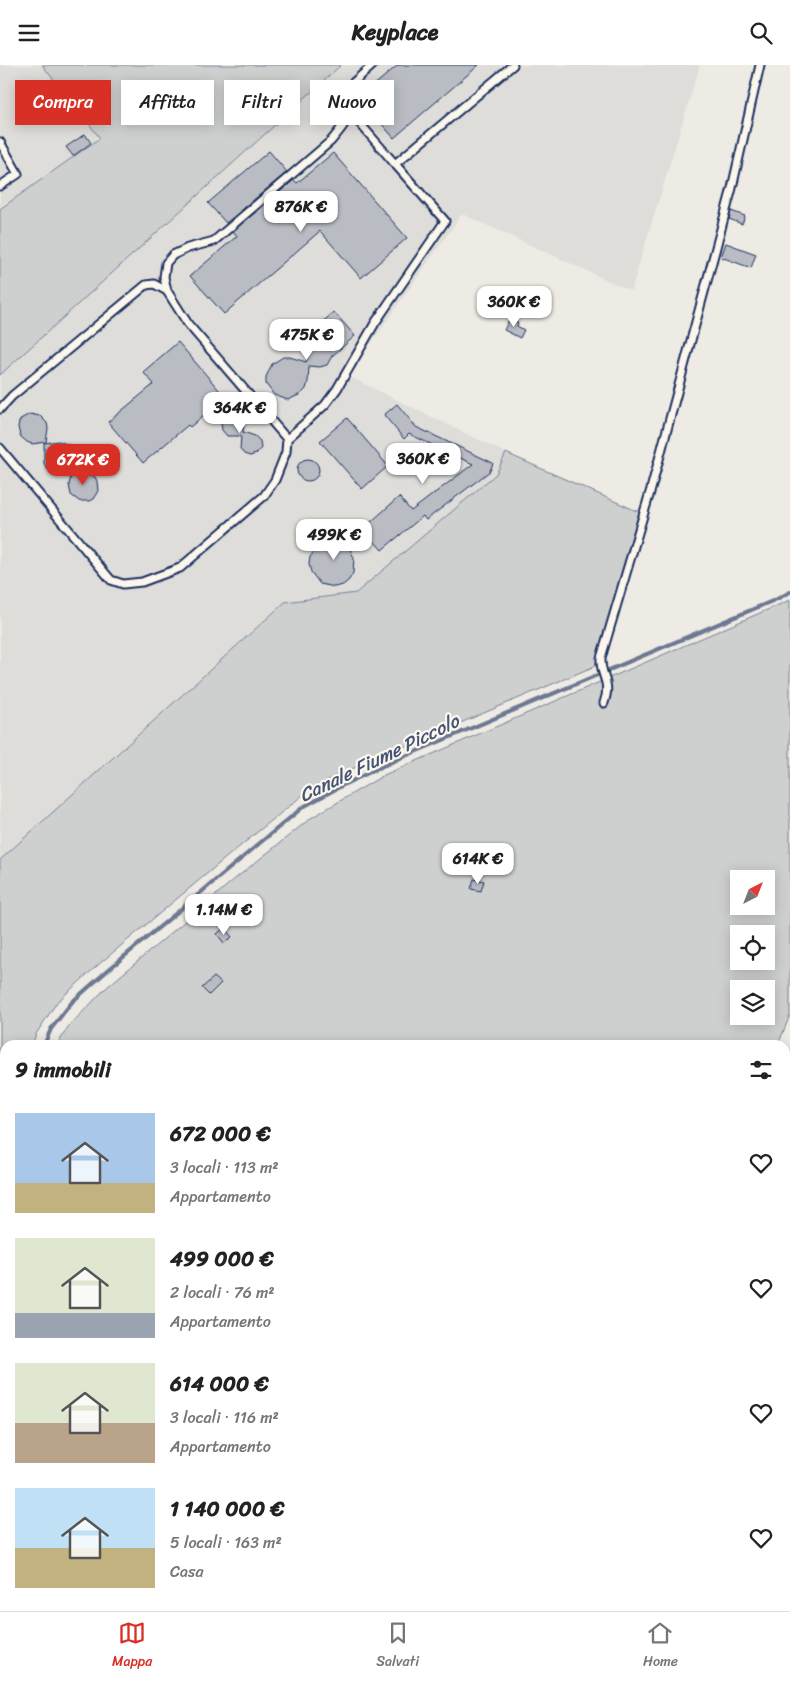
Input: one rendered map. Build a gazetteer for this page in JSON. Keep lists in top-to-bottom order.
{
  "water": ["Canale Fiume Piccolo"],
  "north": "top right",
  "page": {
    "header": "Keyplace",
    "chip": [
      "Compra",
      "Affitta",
      "Filtri",
      "Nuovo"
    ],
    "price": [
      "876K €",
      "360K €",
      "475K €",
      "364K €",
      "360K €",
      "672K €",
      "499K €",
      "614K €",
      "1.14M €"
    ],
    "heading": "9 immobili",
    "list": [
      {
        "name": "672 000 €",
        "note": "3 locali · 113 m² · Appartamento"
      },
      {
        "name": "499 000 €",
        "note": "2 locali · 76 m² · Appartamento"
      },
      {
        "name": "614 000 €",
        "note": "3 locali · 116 m² · Appartamento"
      },
      {
        "name": "1 140 000 €",
        "note": "5 locali · 163 m² · Casa"
      }
    ],
    "tabs": ["Mappa", "Salvati", "Home"]
  }
}
